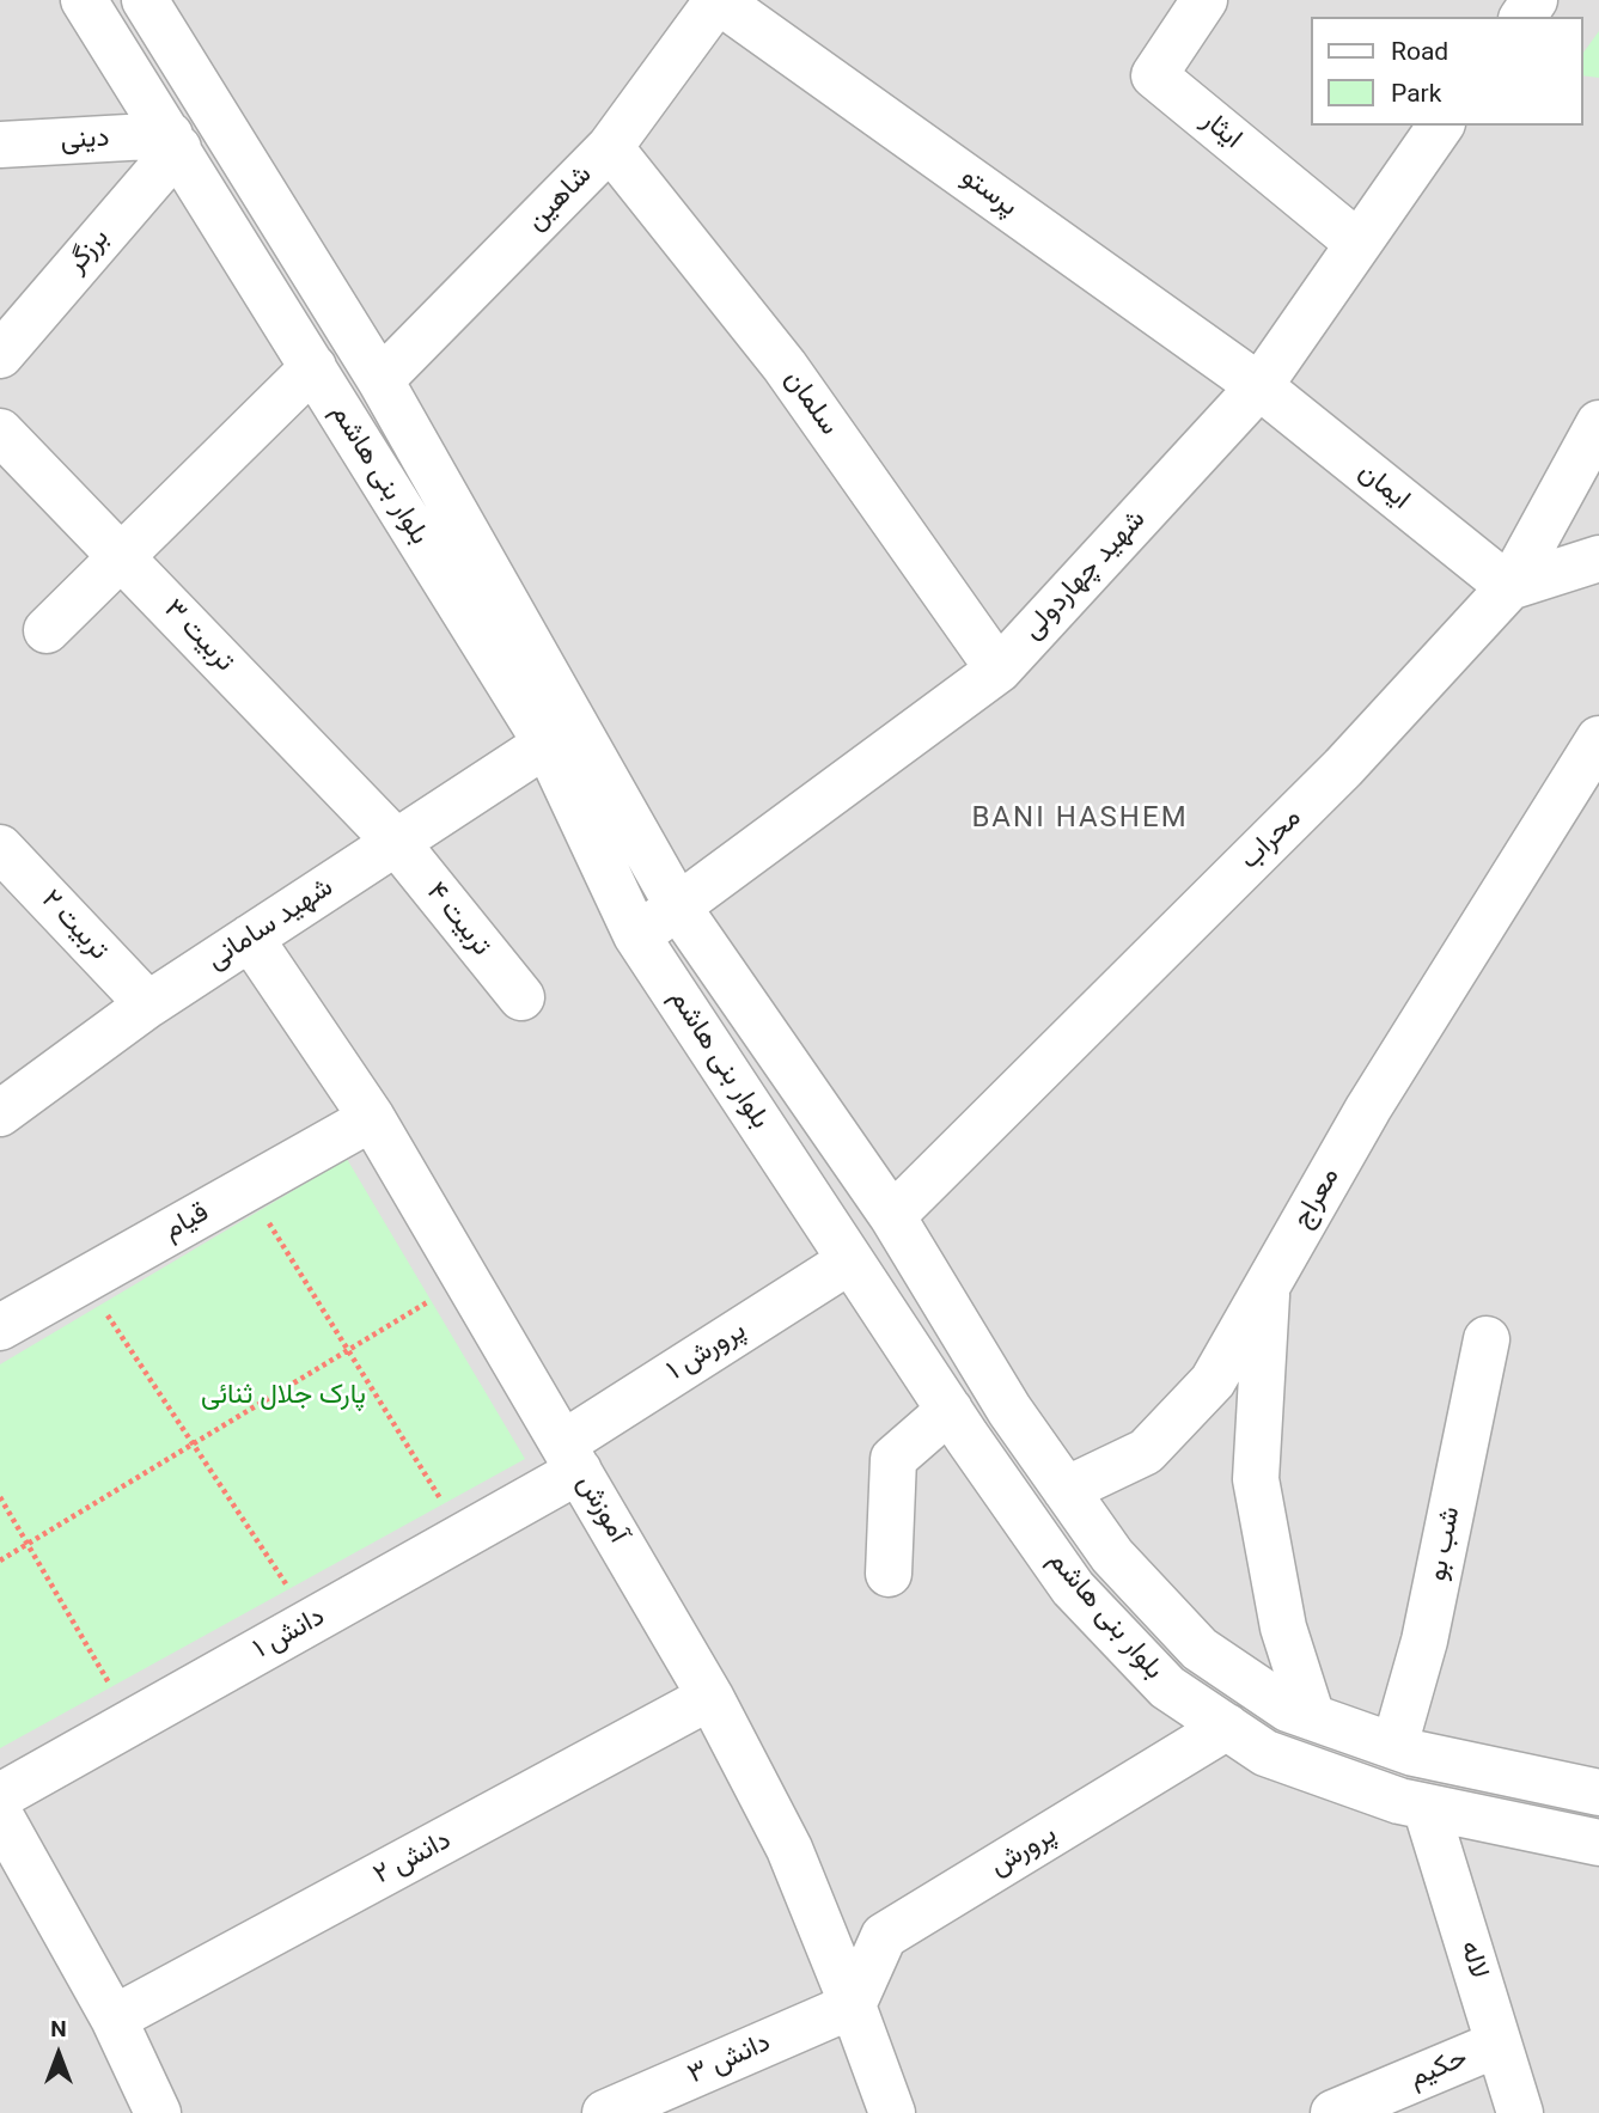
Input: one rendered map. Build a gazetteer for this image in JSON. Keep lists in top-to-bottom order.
{
  "streets": {
    "street": [
      "ایثار",
      "دینی",
      "پرستو",
      "شاهین",
      "برزگر",
      "سلمان",
      "بلوار بنی هاشم",
      "ایمان",
      "شهید چهاردولی",
      "تربیت ۳",
      "محراب",
      "تربیت ۴",
      "شهید سامانی",
      "تربیت ۲",
      "معراج",
      "قیام",
      "پرورش ۱",
      "آموزش",
      "شب بو",
      "دانش ۱",
      "پرورش",
      "دانش ۲",
      "لاله",
      "دانش ۳",
      "حکیم"
    ]
  },
  "crossings": [
    ["ایثار", "شهید چهاردولی"],
    ["دینی", "برزگر"],
    ["دینی", "بلوار بنی هاشم"],
    ["پرستو", "شاهین"],
    ["پرستو", "ایمان"],
    ["پرستو", "شهید چهاردولی"],
    ["شاهین", "سلمان"],
    ["شاهین", "بلوار بنی هاشم"],
    ["برزگر", "بلوار بنی هاشم"],
    ["سلمان", "شهید چهاردولی"],
    ["بلوار بنی هاشم", "شهید چهاردولی"],
    ["بلوار بنی هاشم", "محراب"],
    ["بلوار بنی هاشم", "شهید سامانی"],
    ["بلوار بنی هاشم", "معراج"],
    ["بلوار بنی هاشم", "پرورش ۱"],
    ["بلوار بنی هاشم", "شب بو"],
    ["بلوار بنی هاشم", "پرورش"],
    ["بلوار بنی هاشم", "لاله"],
    ["ایمان", "شهید چهاردولی"],
    ["ایمان", "محراب"],
    ["تربیت ۳", "تربیت ۴"],
    ["تربیت ۳", "شهید سامانی"],
    ["تربیت ۴", "شهید سامانی"],
    ["شهید سامانی", "تربیت ۲"],
    ["شهید سامانی", "آموزش"],
    ["قیام", "آموزش"],
    ["پرورش ۱", "آموزش"],
    ["پرورش ۱", "دانش ۱"],
    ["آموزش", "دانش ۱"],
    ["آموزش", "پرورش"],
    ["آموزش", "دانش ۲"],
    ["آموزش", "دانش ۳"],
    ["پرورش", "دانش ۳"],
    ["لاله", "حکیم"]
  ],
  "districts": ["BANI HASHEM"],
  "parks": ["پارک جلال ثنائی"],
  "legend": ["Road", "Park"],
  "north": "top"
}
